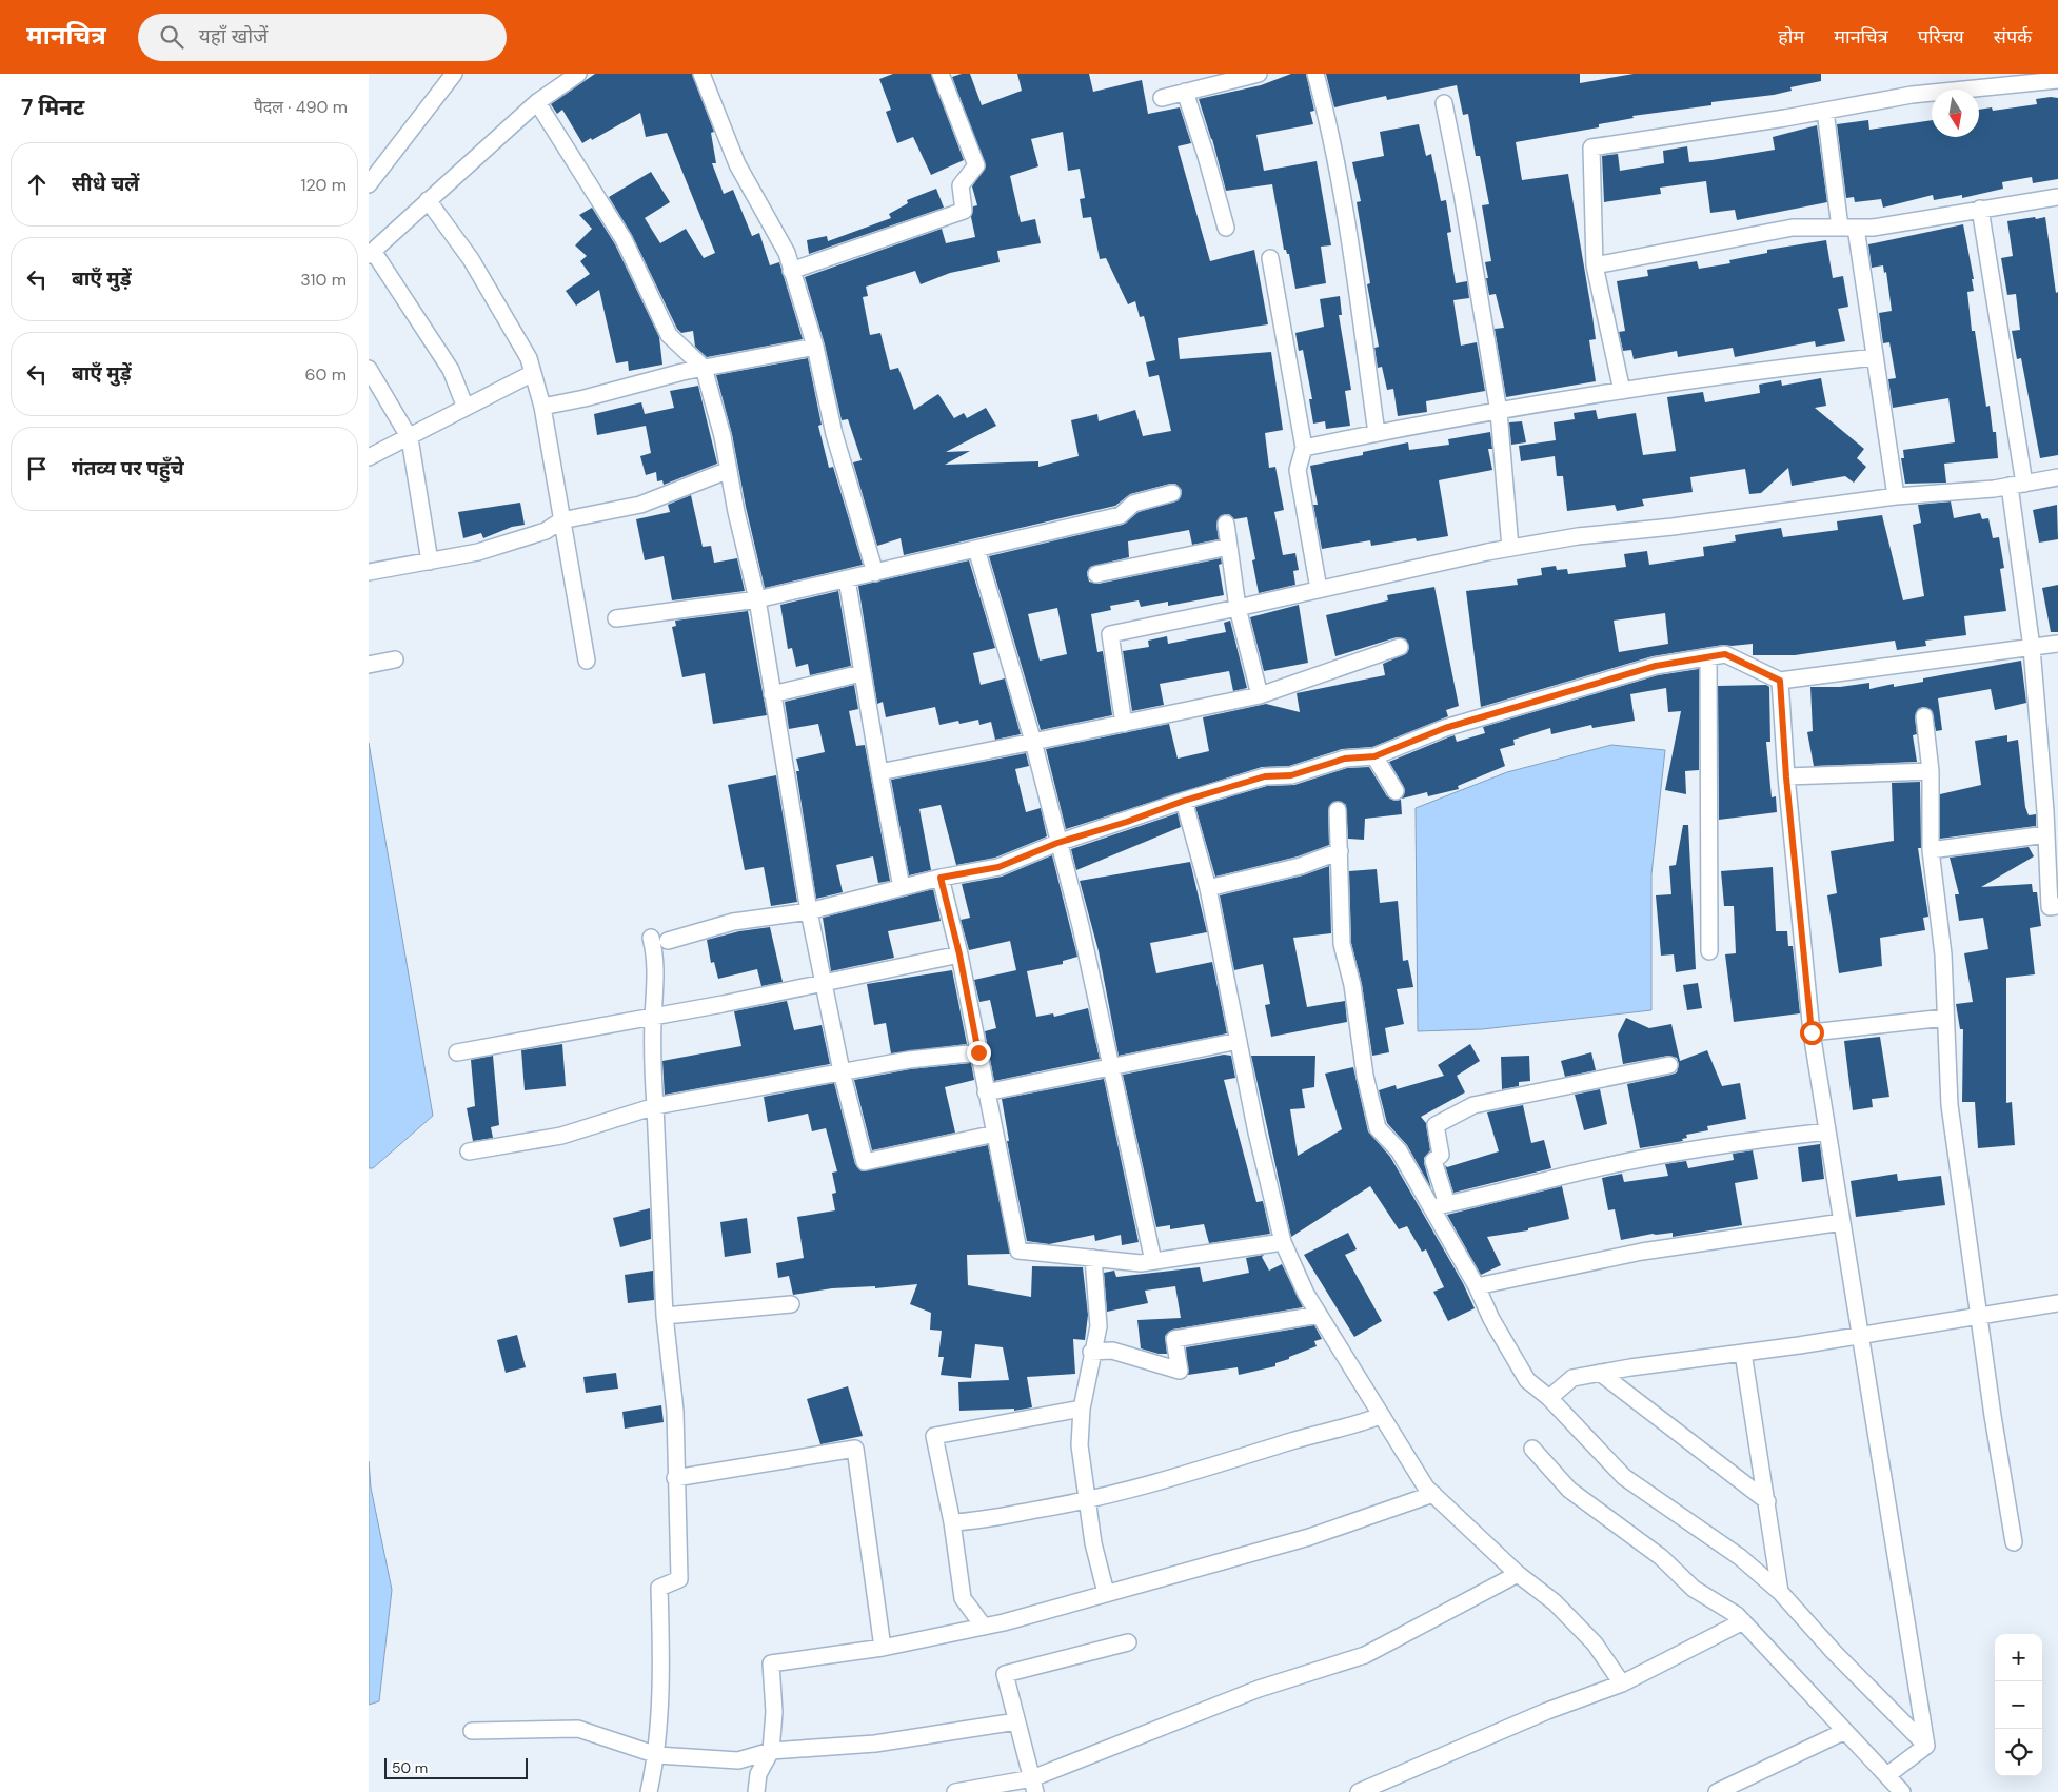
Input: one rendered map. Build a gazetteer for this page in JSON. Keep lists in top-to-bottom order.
{
  "scale_bar": "50 m",
  "north": "bottom",
  "page": {
    "header": "मानचित्र",
    "search": "यहाँ खोजें",
    "nav": [
      "होम",
      "मानचित्र",
      "परिचय",
      "संपर्क"
    ],
    "heading": ["7 मिनट", "पैदल · 490 m"],
    "list": [
      ["सीधे चलें", "120 m"],
      ["बाएँ मुड़ें", "310 m"],
      ["बाएँ मुड़ें", "60 m"],
      "गंतव्य पर पहुँचे"
    ],
    "map_buttons": ["+", "−"],
    "scale": "50 m"
  }
}
